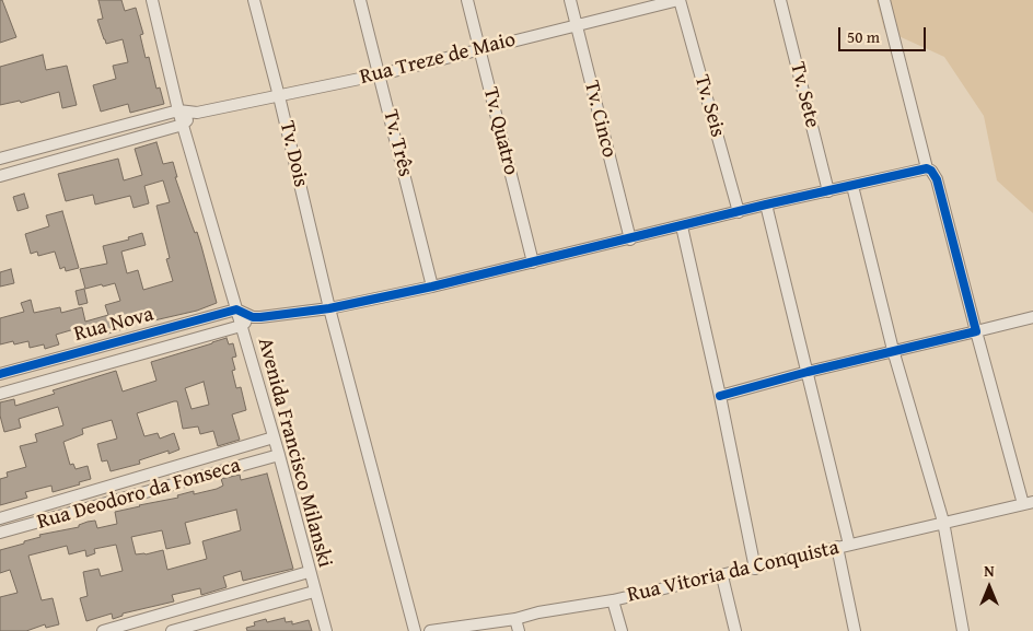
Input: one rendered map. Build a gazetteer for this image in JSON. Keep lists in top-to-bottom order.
{
  "streets": {
    "street": [
      "Rua Treze de Maio",
      "Tv. Sete",
      "Tv. Seis",
      "Tv. Cinco",
      "Tv. Quatro",
      "Tv. Três",
      "Tv. Dois",
      "Rua Nova",
      "Avenida Francisco Milanski",
      "Rua Deodoro da Fonseca",
      "Rua Vitoria da Conquista"
    ]
  },
  "crossings": [
    ["Rua Treze de Maio", "Tv. Seis"],
    ["Rua Treze de Maio", "Tv. Cinco"],
    ["Rua Treze de Maio", "Tv. Quatro"],
    ["Rua Treze de Maio", "Tv. Três"],
    ["Rua Treze de Maio", "Tv. Dois"],
    ["Rua Treze de Maio", "Avenida Francisco Milanski"],
    ["Rua Nova", "Avenida Francisco Milanski"],
    ["Avenida Francisco Milanski", "Rua Deodoro da Fonseca"]
  ],
  "scale_bar": "50 m",
  "north": "top"
}
